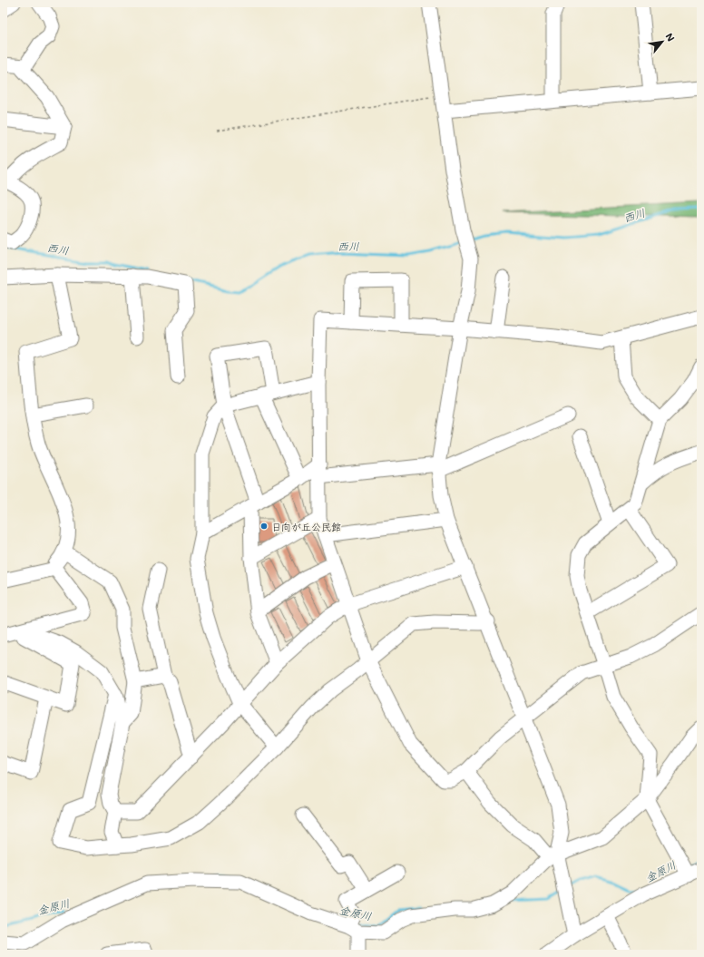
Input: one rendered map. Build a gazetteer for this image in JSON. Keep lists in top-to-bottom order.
{
  "water": ["西川", "金原川"],
  "places": ["日向が丘公民館"],
  "north": "top right"
}
